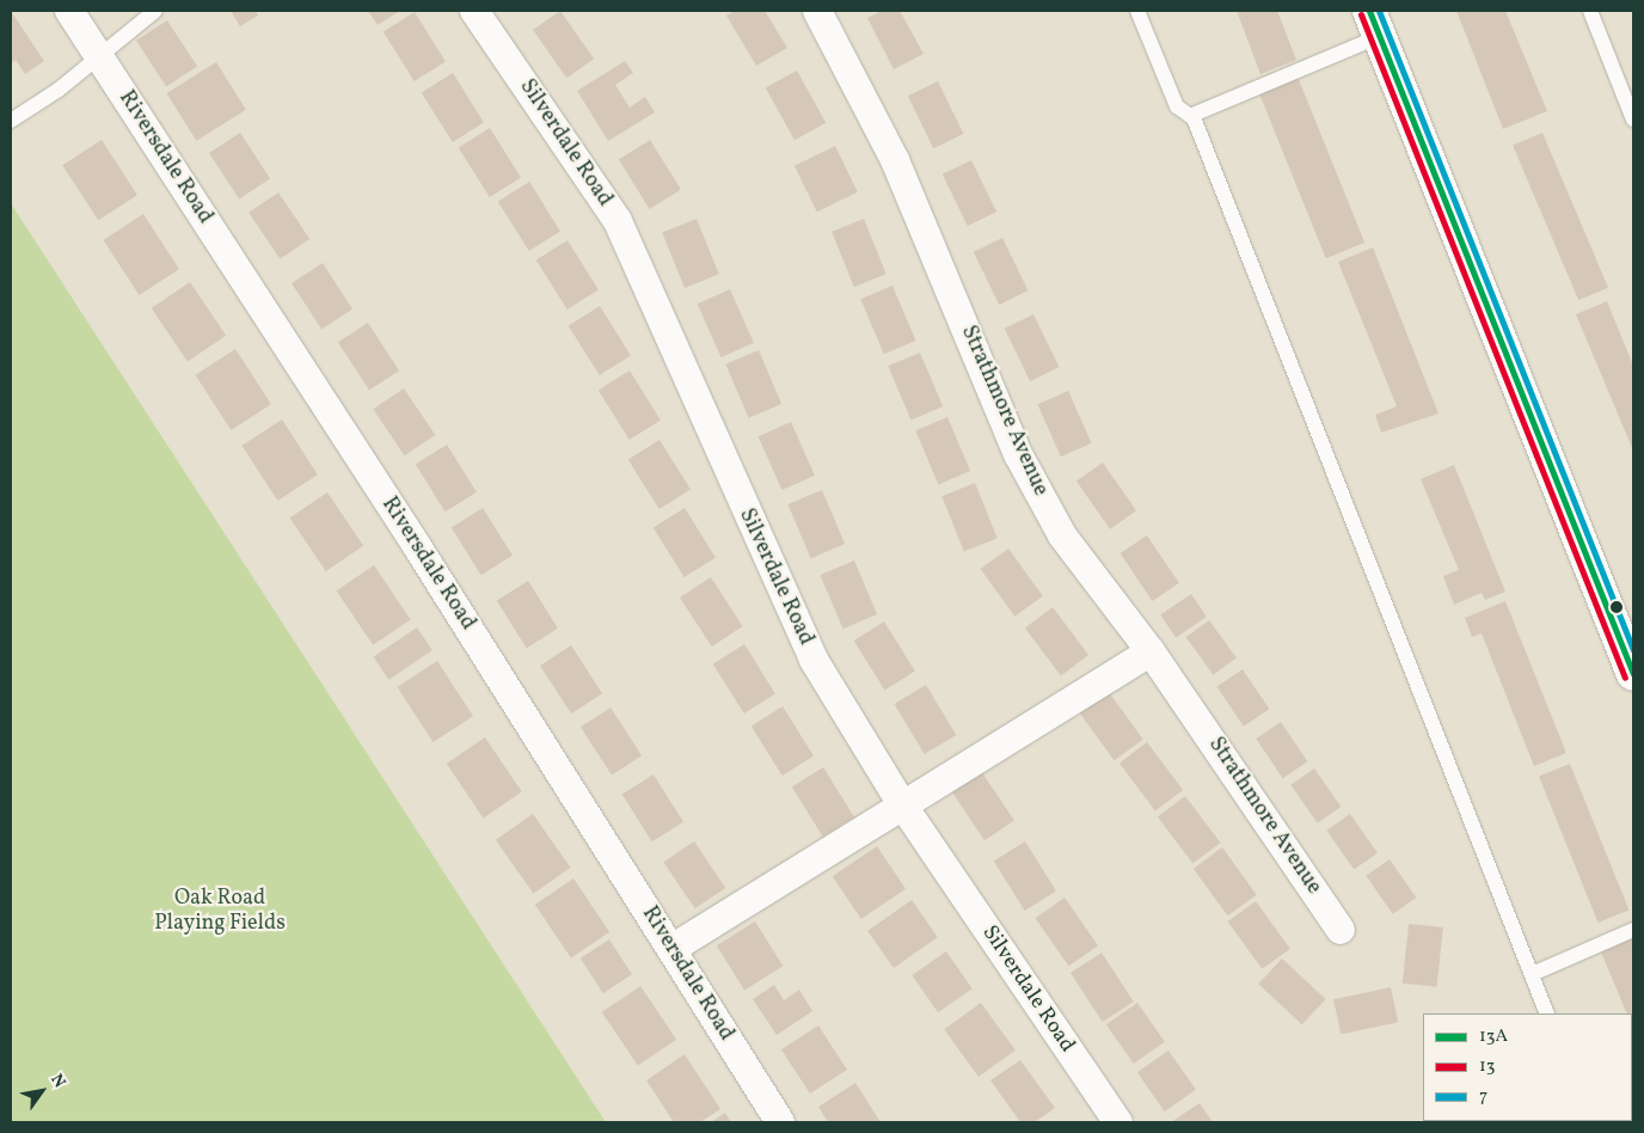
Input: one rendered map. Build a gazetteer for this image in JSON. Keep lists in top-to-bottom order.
{
  "streets": {
    "street": ["Silverdale Road", "Riversdale Road", "Strathmore Avenue"]
  },
  "parks": ["Oak Road Playing Fields"],
  "lines": ["transit line 13A", "transit line 7", "transit line 13"],
  "legend": ["13A", "13", "7"],
  "north": "top right"
}
